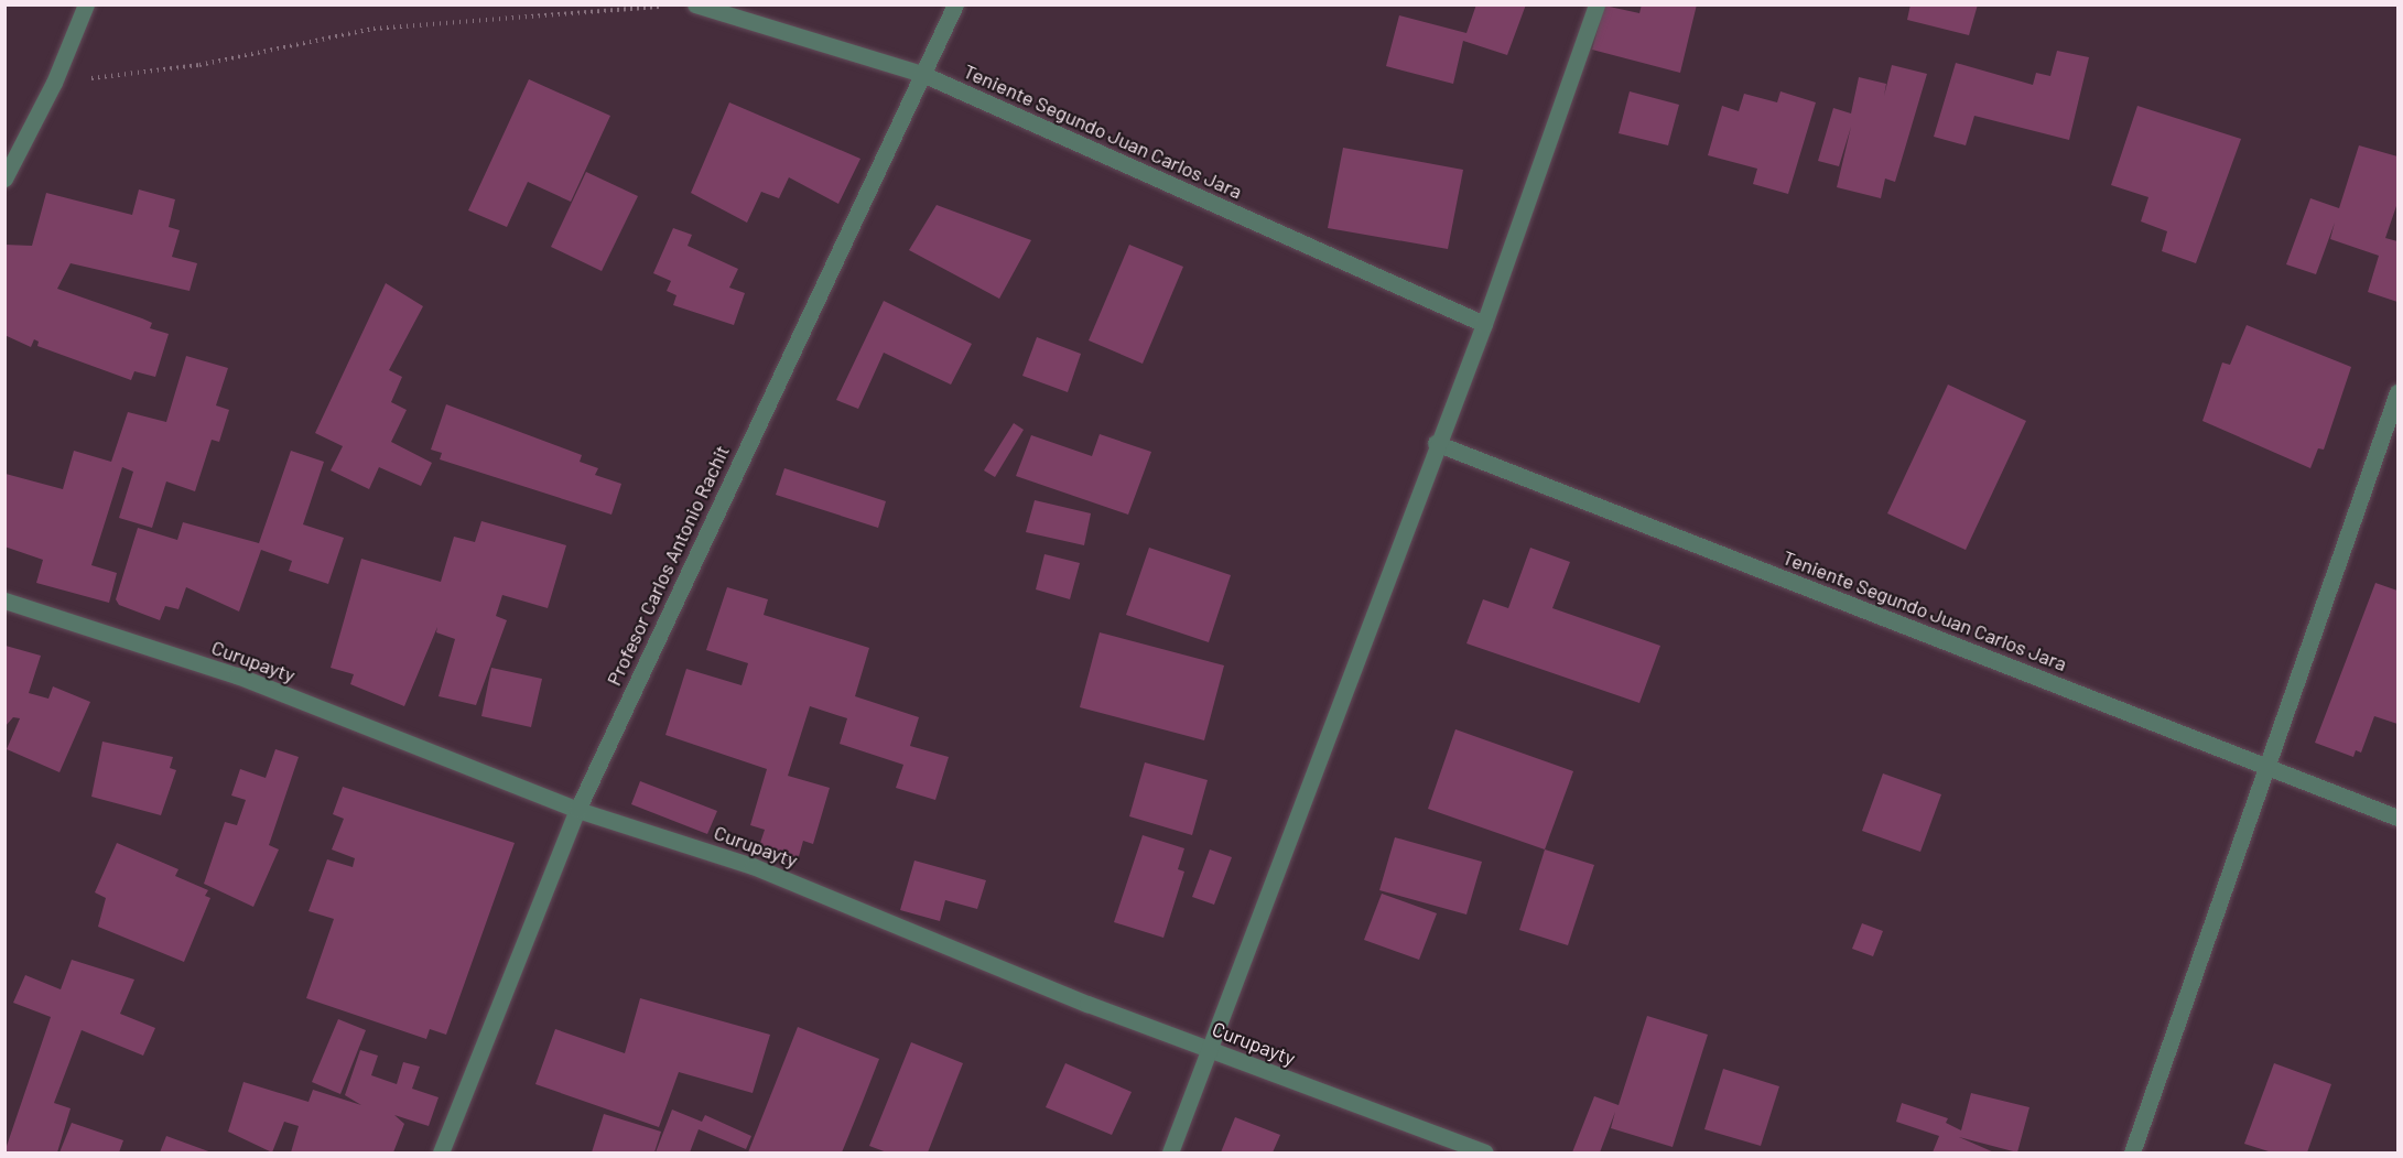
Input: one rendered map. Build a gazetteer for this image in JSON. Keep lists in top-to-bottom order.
{
  "streets": {
    "street": ["Teniente Segundo Juan Carlos Jara", "Profesor Carlos Antonio Rachit", "Curupayty"]
  },
  "crossings": [
    ["Teniente Segundo Juan Carlos Jara", "Profesor Carlos Antonio Rachit"],
    ["Profesor Carlos Antonio Rachit", "Curupayty"]
  ]
}
